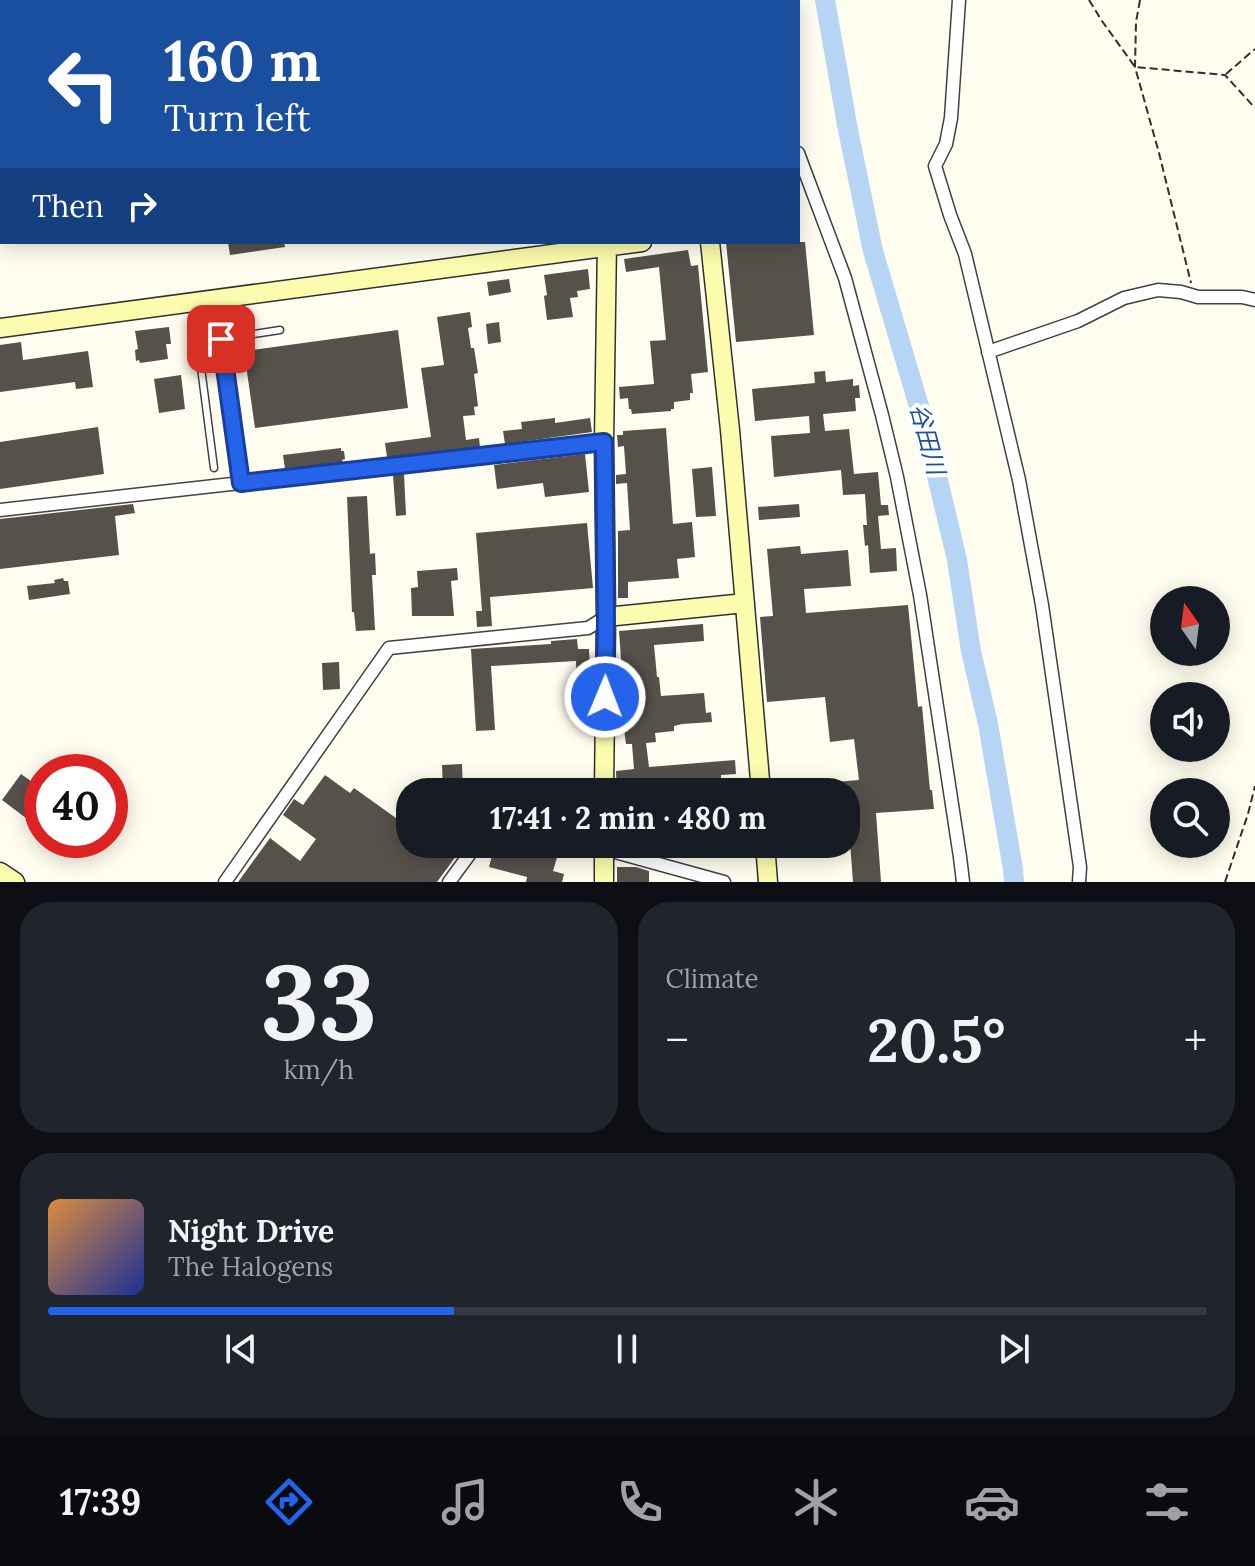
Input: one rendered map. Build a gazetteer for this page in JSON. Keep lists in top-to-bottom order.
{
  "water": ["谷田川"],
  "north": "top",
  "page": {
    "turn": ["160 m", "Turn left"],
    "then": "Then",
    "limit": "40",
    "trip": "17:41 · 2 min · 480 m",
    "tile": [
      ["33", "km/h"],
      "Climate"
    ],
    "heat": ["−", "20.5°", "+"],
    "song": ["Night Drive", "The Halogens"],
    "tabs": "17:39"
  }
}
